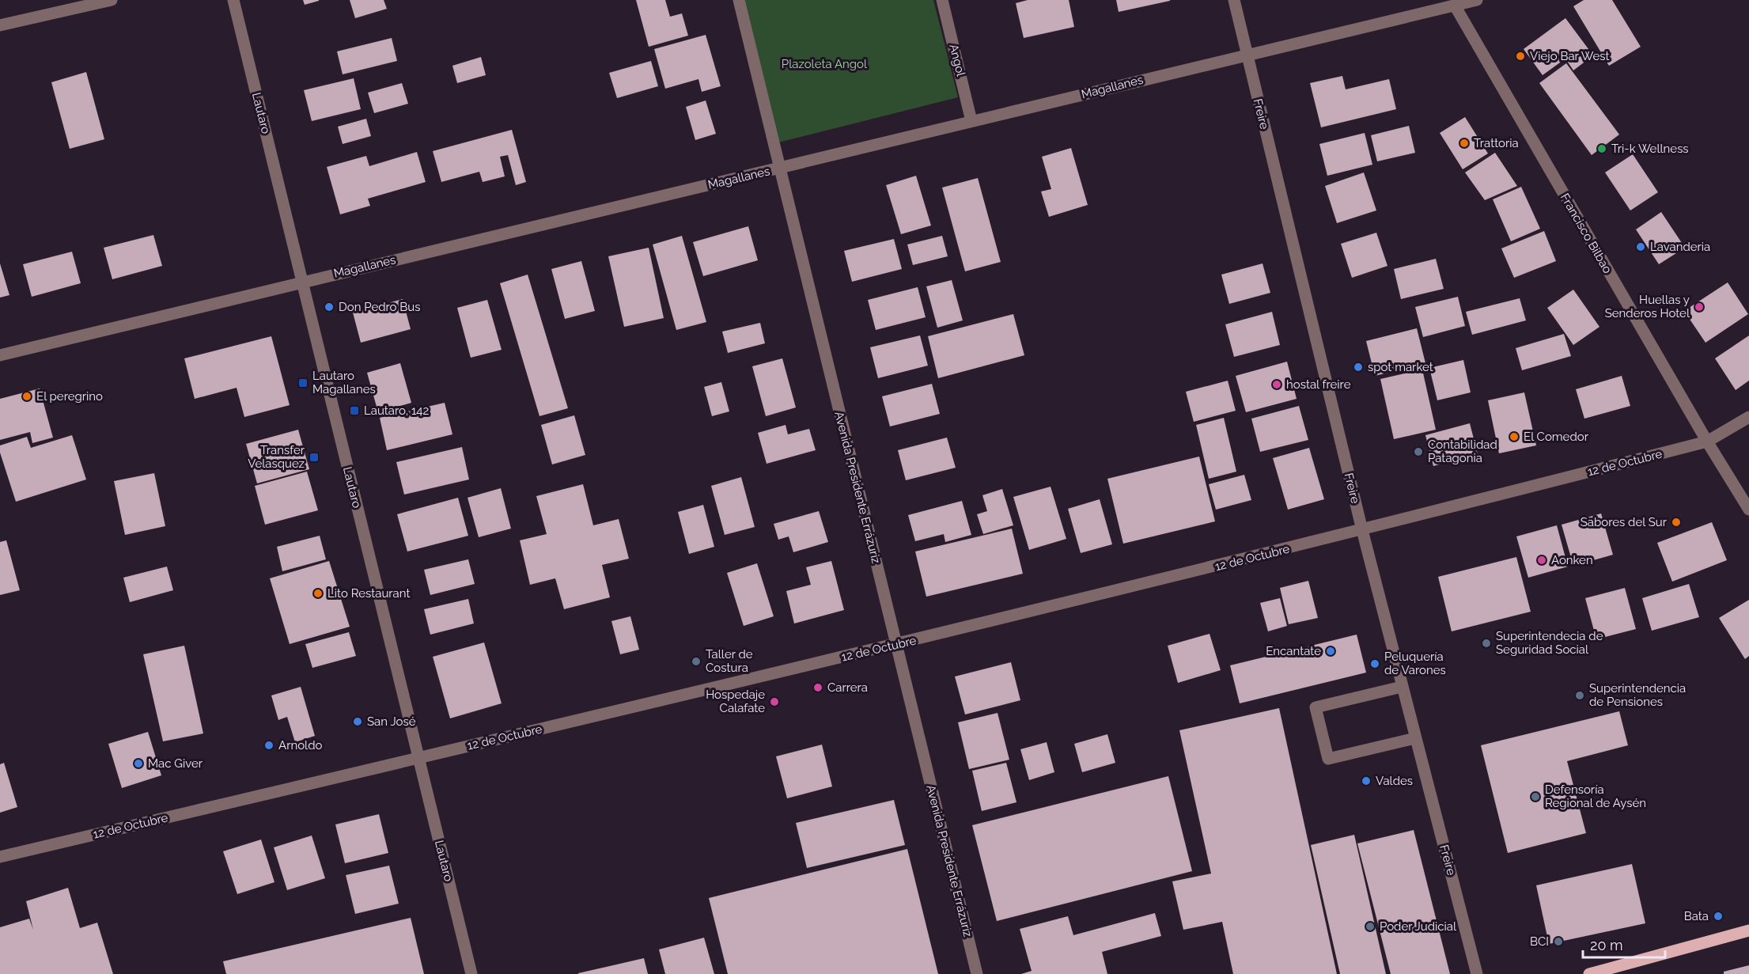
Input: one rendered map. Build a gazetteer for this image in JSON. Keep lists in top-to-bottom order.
{
  "streets": {
    "street": [
      "Angol",
      "Magallanes",
      "Lautaro",
      "Freire",
      "Francisco Bilbao",
      "12 de Octubre",
      "Avenida Presidente Errázuriz"
    ]
  },
  "crossings": [
    ["Angol", "Magallanes"],
    ["Magallanes", "Lautaro"],
    ["Magallanes", "Freire"],
    ["Magallanes", "Francisco Bilbao"],
    ["Magallanes", "Avenida Presidente Errázuriz"],
    ["Lautaro", "12 de Octubre"],
    ["Freire", "12 de Octubre"],
    ["Francisco Bilbao", "12 de Octubre"],
    ["12 de Octubre", "Avenida Presidente Errázuriz"]
  ],
  "parks": ["Plazoleta Angol"],
  "places": {
    "other": [
      "Viejo Bar West",
      "Trattoria",
      "Tri-k Wellness",
      "Lavanderia",
      "Don Pedro Bus",
      "Huellas y Senderos Hotel",
      "spot market",
      "hostal freire",
      "El peregrino",
      "El Comedor",
      "Contabilidad Patagonia",
      "Sabores del Sur",
      "Aonken",
      "Lito Restaurant",
      "Superintendecia de Seguridad Social",
      "Encantate",
      "Taller de Costura",
      "Peluquería de Varones",
      "Carrera",
      "Superintendencia de Pensiones",
      "Hospedaje Calafate",
      "San José",
      "Arnoldo",
      "Mac Giver",
      "Valdes",
      "Defensoría Regional de Aysén",
      "Bata",
      "Poder Judicial",
      "BCI"
    ],
    "transit": ["Lautaro Magallanes", "Lautaro, 142", "Transfer Velasquez"]
  },
  "scale_bar": "20 m"
}
